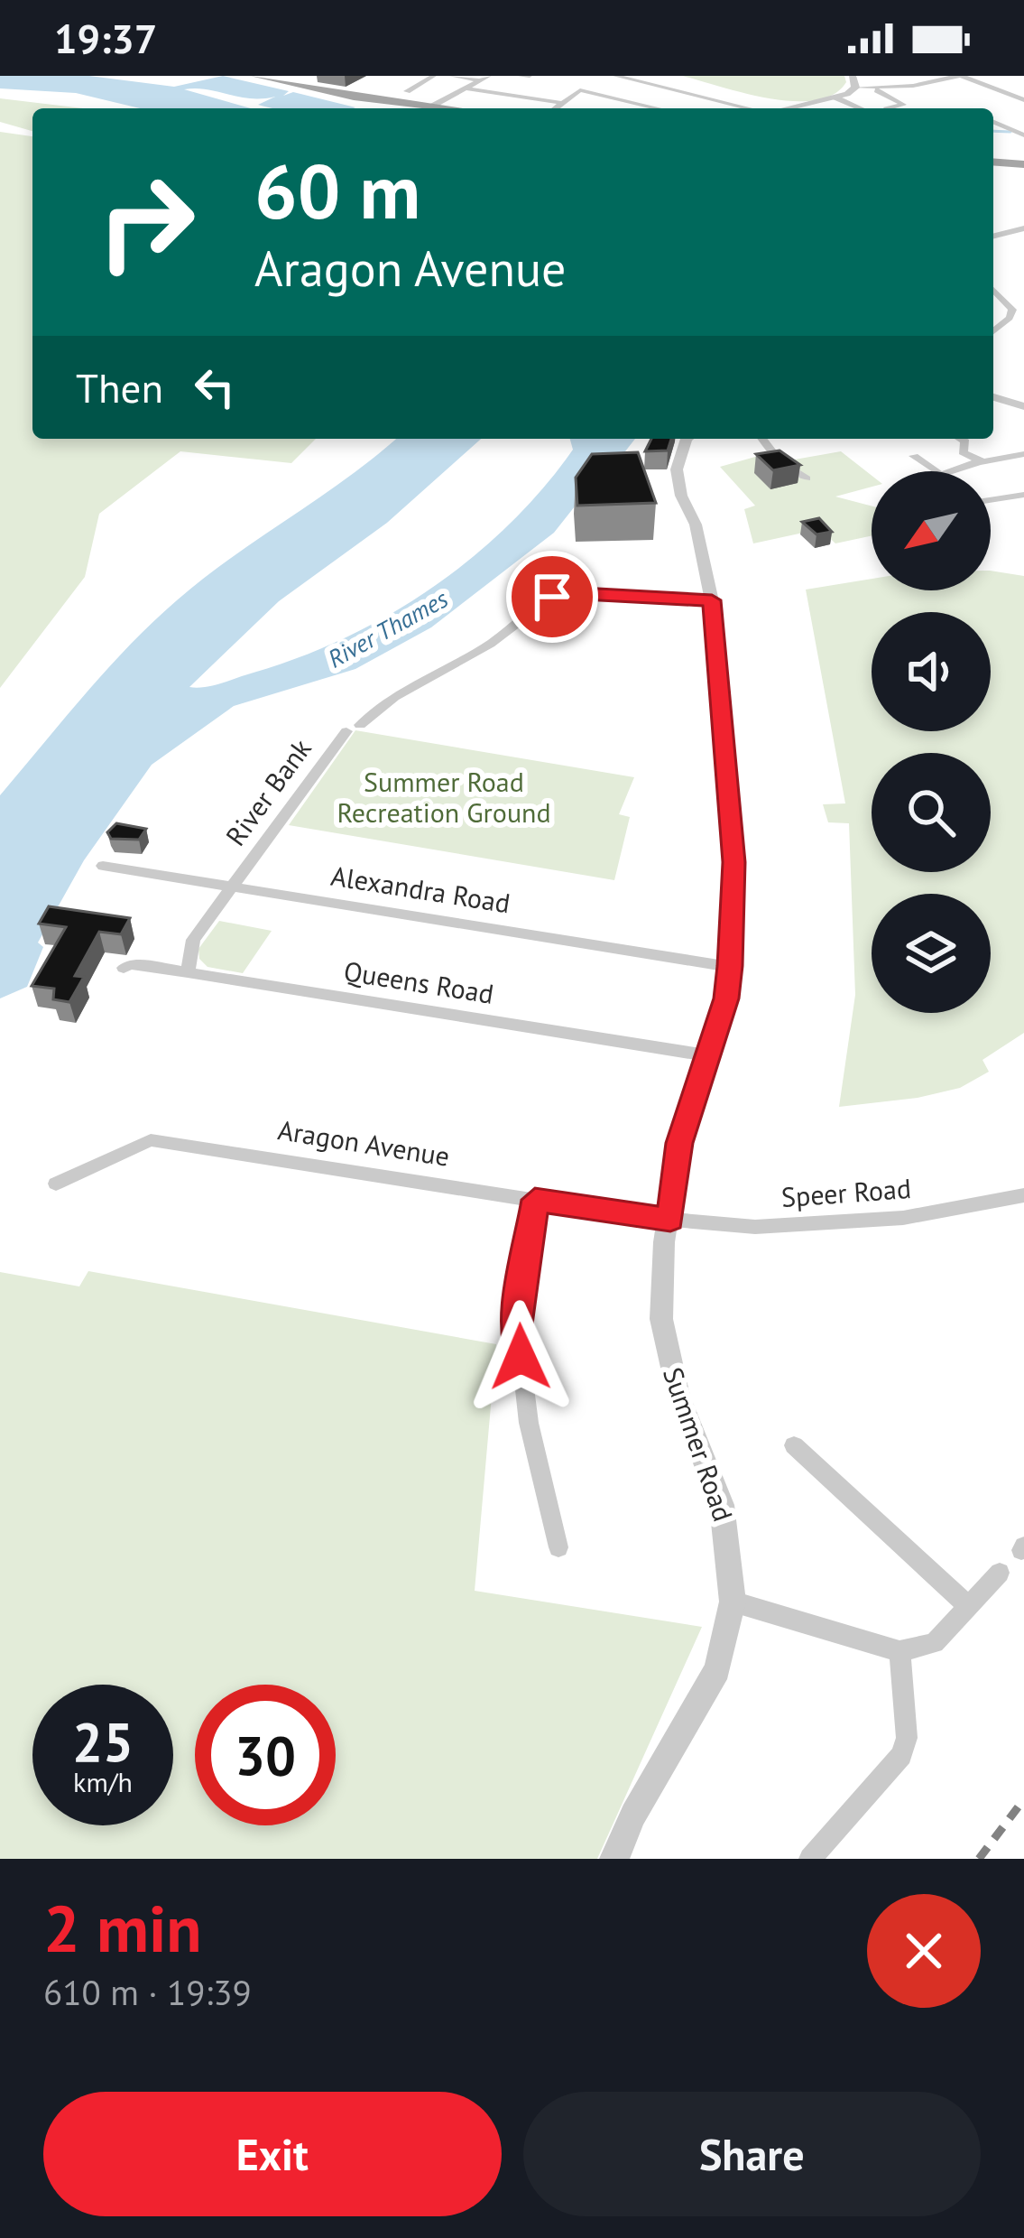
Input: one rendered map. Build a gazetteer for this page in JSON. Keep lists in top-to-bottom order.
{
  "streets": {
    "street": [
      "River Bank",
      "Alexandra Road",
      "Queens Road",
      "Aragon Avenue",
      "Speer Road",
      "Summer Road"
    ]
  },
  "crossings": [
    ["River Bank", "Alexandra Road"],
    ["River Bank", "Queens Road"],
    ["River Bank", "Summer Road"],
    ["Alexandra Road", "Summer Road"],
    ["Queens Road", "Summer Road"],
    ["Aragon Avenue", "Speer Road"],
    ["Aragon Avenue", "Summer Road"],
    ["Speer Road", "Summer Road"]
  ],
  "water": ["River Thames"],
  "parks": ["Summer Road Recreation Ground"],
  "north": "bottom left",
  "page": {
    "status": "19:37",
    "turn": ["60 m", "Aragon Avenue"],
    "then": "Then",
    "speed": "25 km/h",
    "limit": "30",
    "heading": ["2 min", "610 m · 19:39"],
    "buttons": ["Exit", "Share"]
  }
}
